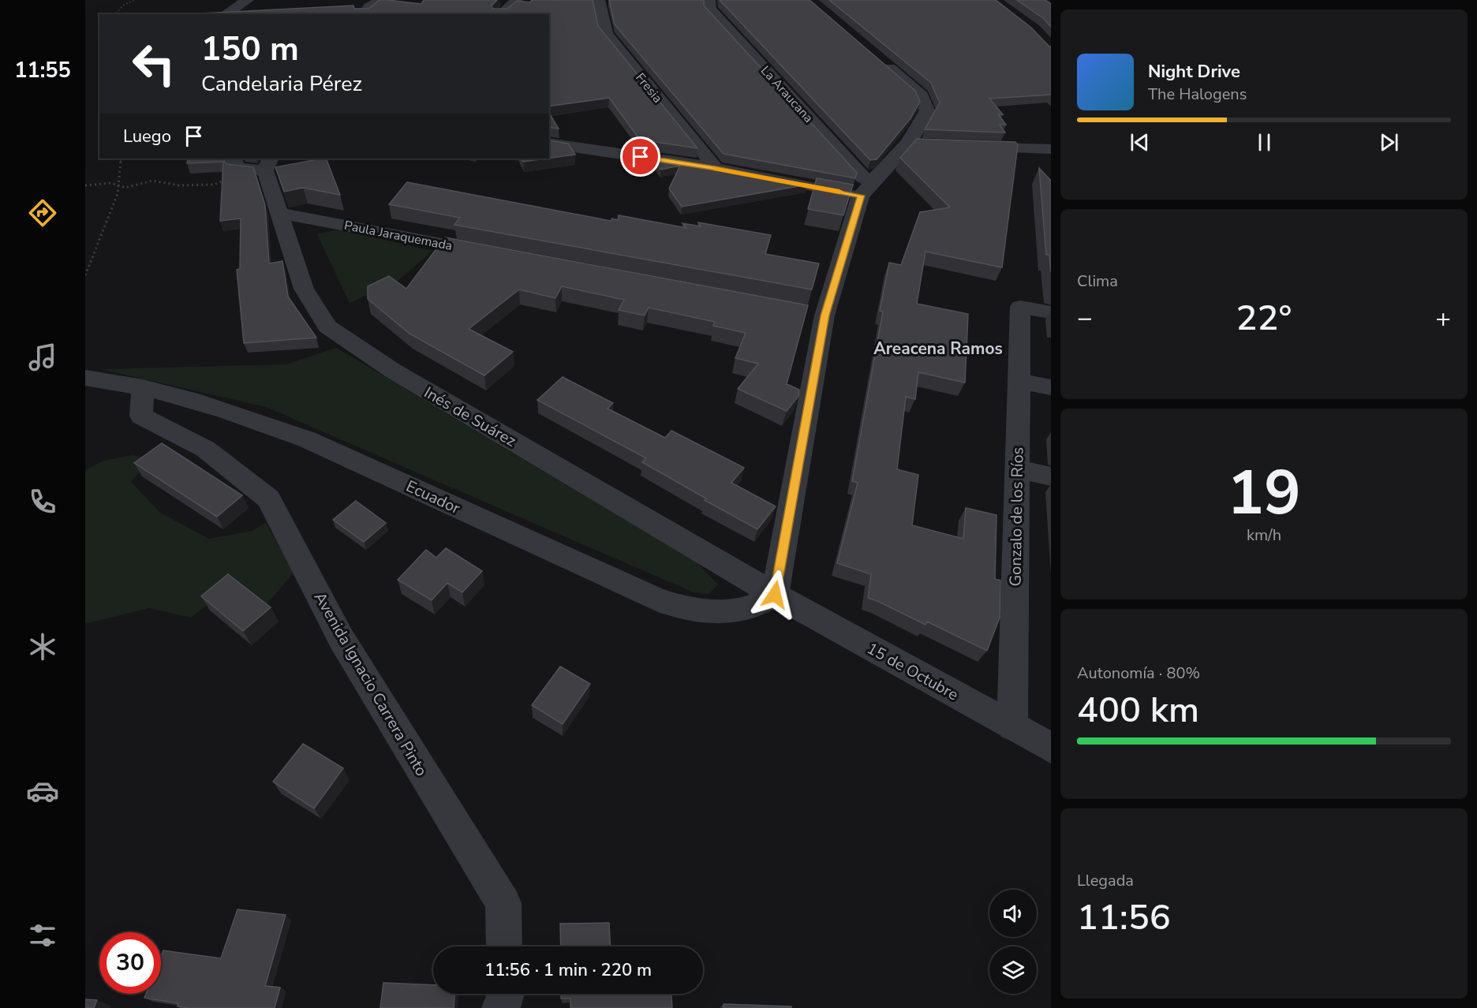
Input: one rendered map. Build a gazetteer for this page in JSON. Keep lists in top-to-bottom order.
{
  "streets": {
    "street": [
      "Fresia",
      "La Araucana",
      "Paula Jaraquemada",
      "Inés de Suárez",
      "Ecuador",
      "Gonzalo de los Ríos",
      "15 de Octubre",
      "Avenida Ignacio Carrera Pinto"
    ]
  },
  "crossings": [
    ["Paula Jaraquemada", "Inés de Suárez"],
    ["Inés de Suárez", "Ecuador"],
    ["Inés de Suárez", "15 de Octubre"],
    ["Ecuador", "15 de Octubre"],
    ["Ecuador", "Avenida Ignacio Carrera Pinto"],
    ["Gonzalo de los Ríos", "15 de Octubre"]
  ],
  "districts": ["Areacena Ramos"],
  "page": {
    "tabs": "11:55",
    "turn": ["150 m", "Candelaria Pérez"],
    "song": ["Night Drive", "The Halogens"],
    "then": "Luego",
    "tile": [
      "Clima",
      ["19", "km/h"],
      ["Autonomía · 80%", "400 km"],
      ["Llegada", "11:56"]
    ],
    "heat": ["−", "22°", "+"],
    "limit": "30",
    "trip": "11:56 · 1 min · 220 m"
  }
}
